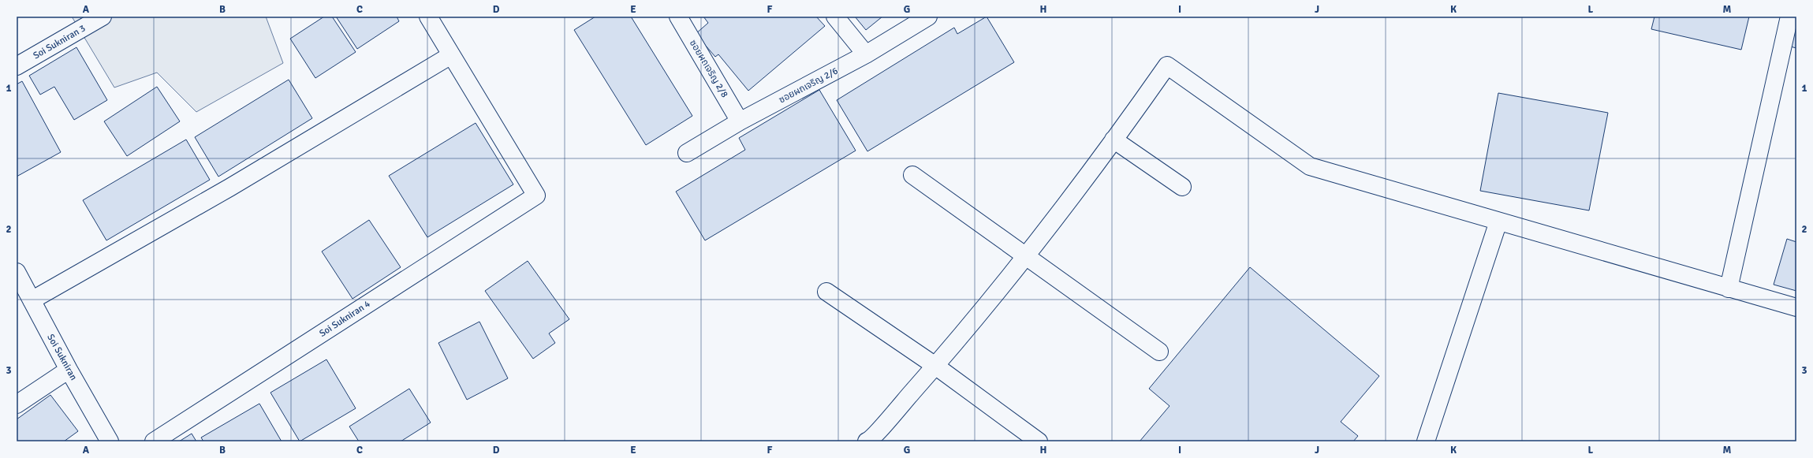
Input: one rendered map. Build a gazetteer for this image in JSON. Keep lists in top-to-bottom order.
{
  "streets": {
    "street": [
      "Soi Sukniran 3",
      "ซอยผถเจริญ 2/8",
      "ซอยผถเจริญ 2/6",
      "Soi Sukniran 4",
      "Soi Sukniran"
    ]
  },
  "crossings": [
    ["ซอยผถเจริญ 2/8", "ซอยผถเจริญ 2/6"]
  ],
  "grid": {
    "columns": [
      "A",
      "B",
      "C",
      "D",
      "E",
      "F",
      "G",
      "H",
      "I",
      "J",
      "K",
      "L",
      "M"
    ],
    "rows": ["1", "2", "3"]
  }
}
